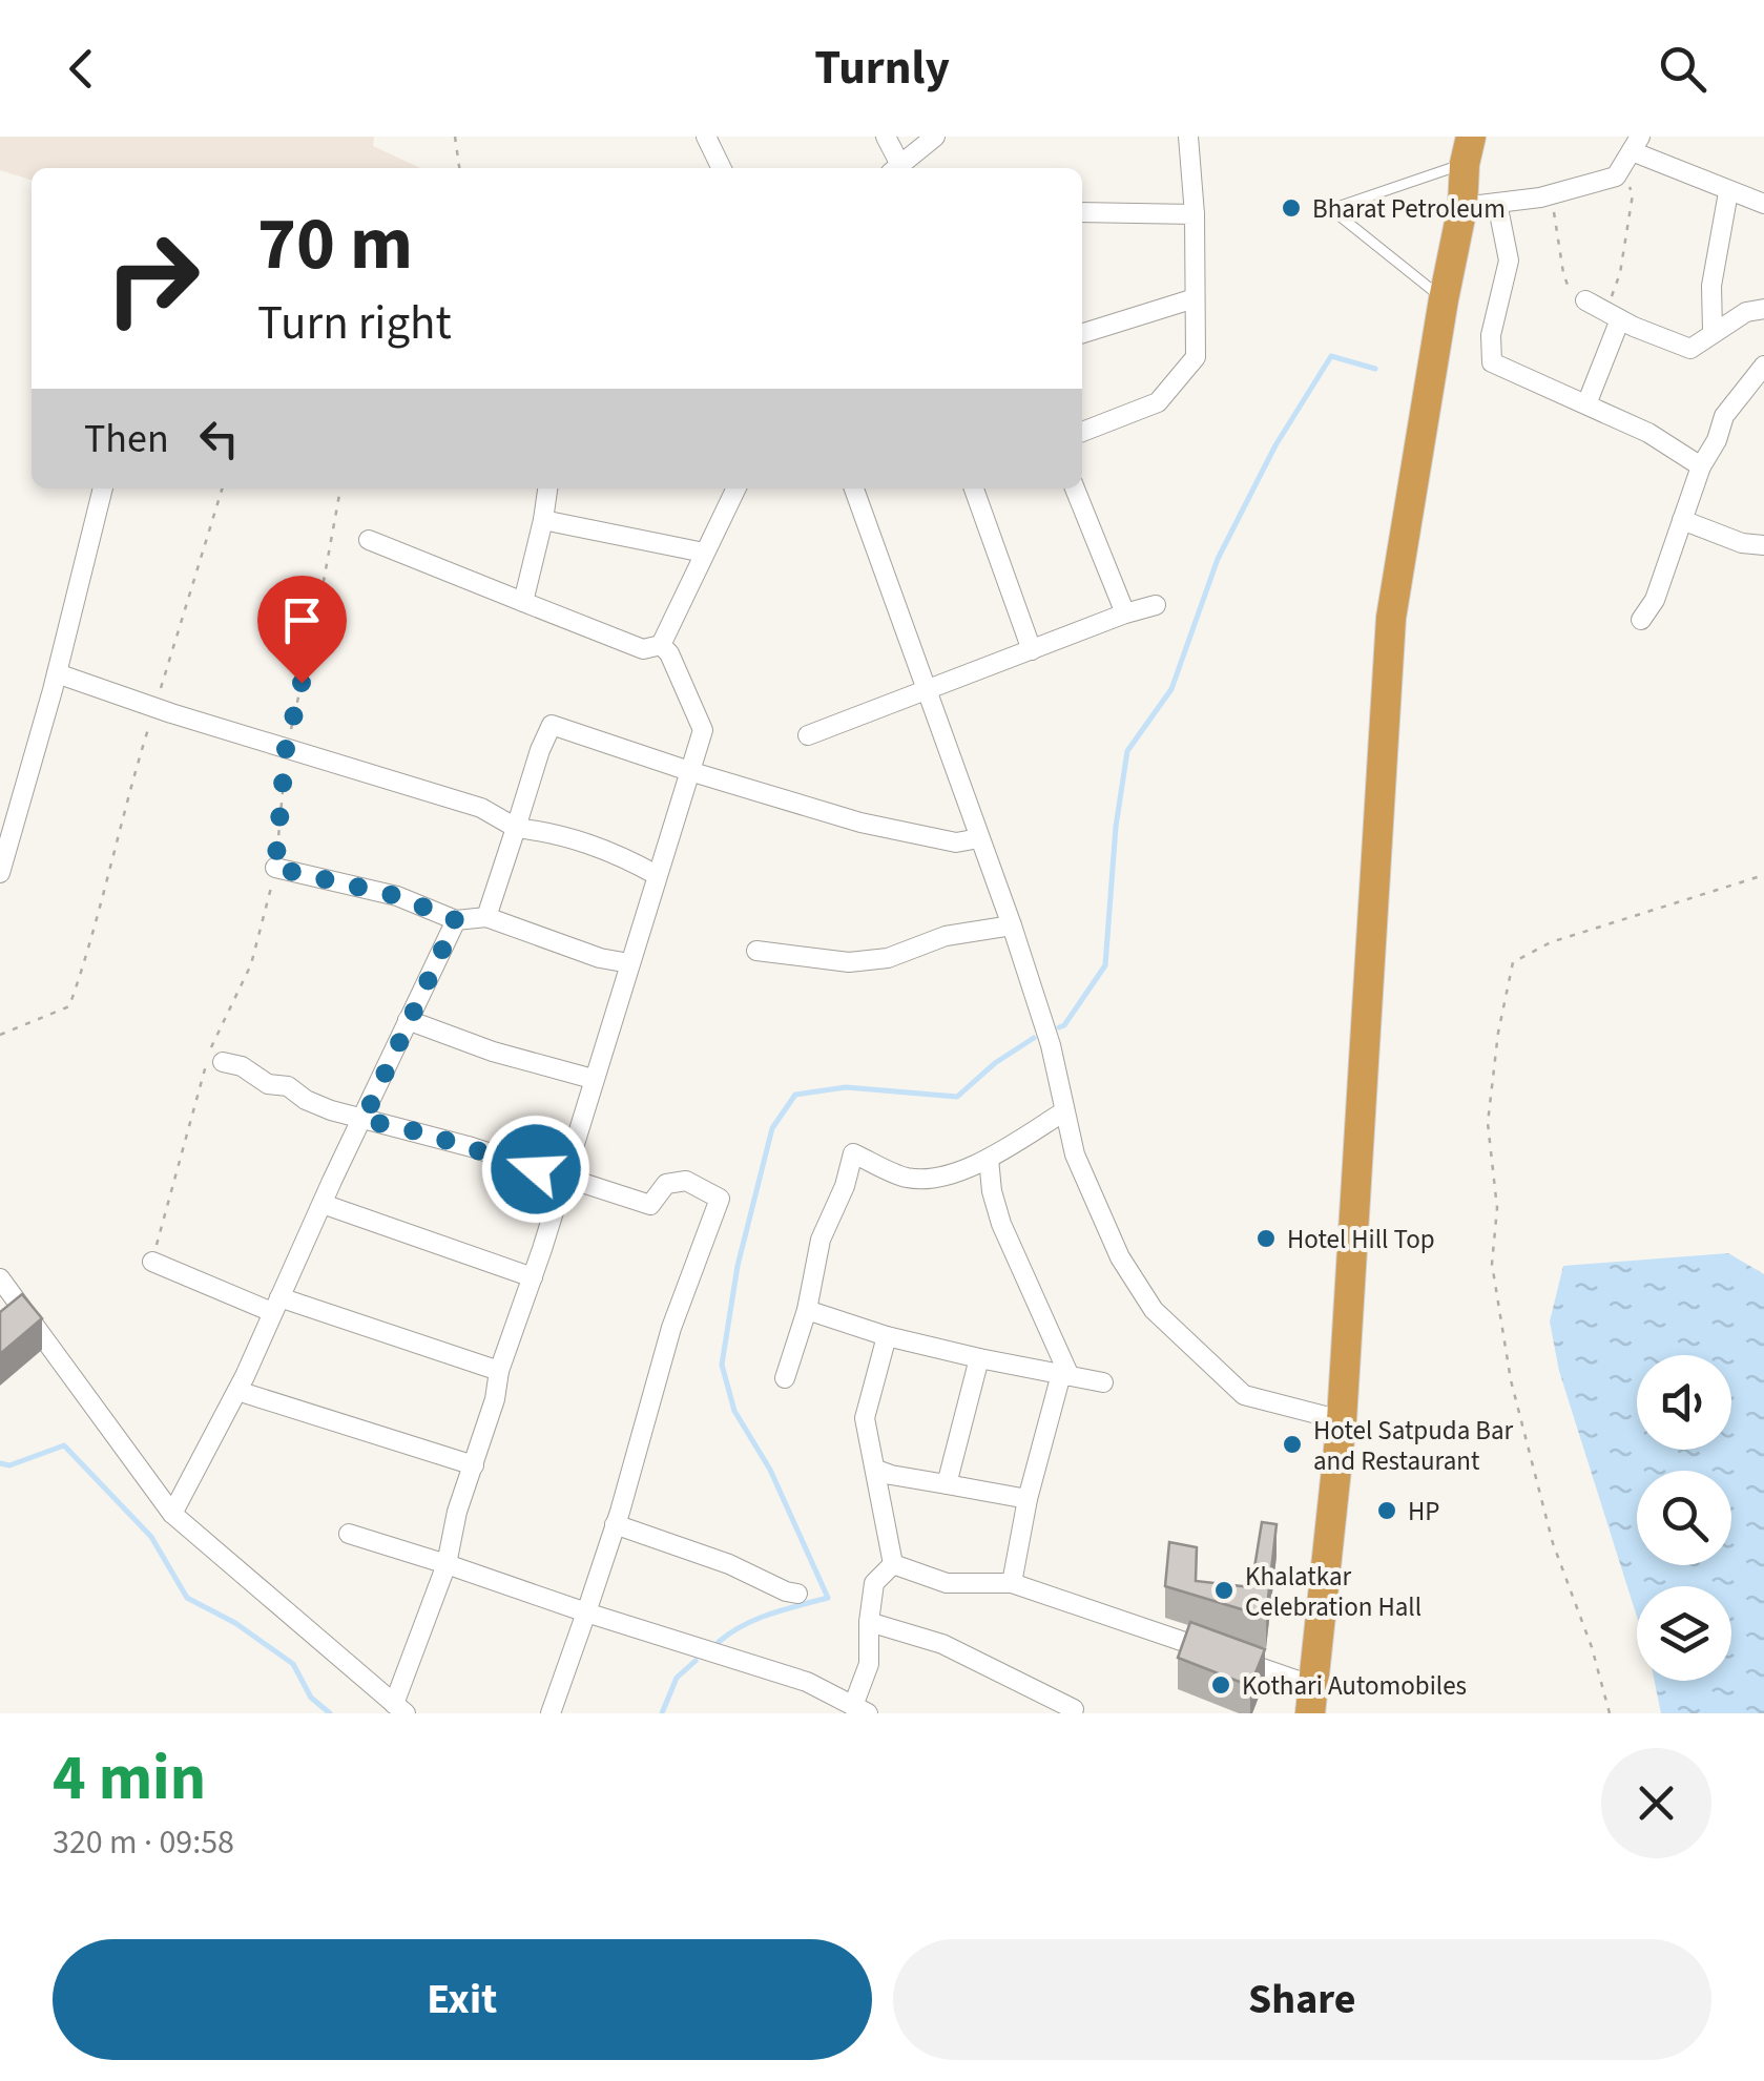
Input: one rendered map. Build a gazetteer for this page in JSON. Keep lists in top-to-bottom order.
{
  "places": [
    "Bharat Petroleum",
    "Hotel Hill Top",
    "Hotel Satpuda Bar and Restaurant",
    "HP",
    "Khalatkar Celebration Hall",
    "Kothari Automobiles"
  ],
  "page": {
    "header": "Turnly",
    "turn": ["70 m", "Turn right"],
    "then": "Then",
    "heading": ["4 min", "320 m · 09:58"],
    "buttons": ["Exit", "Share"]
  }
}
